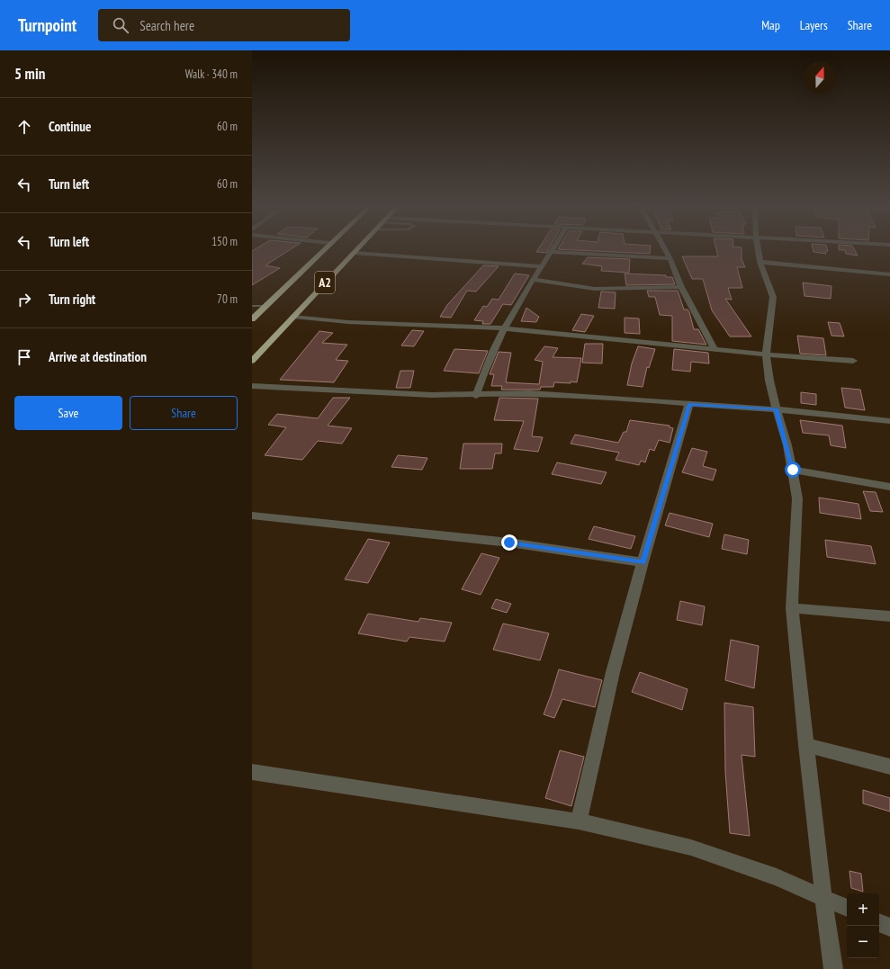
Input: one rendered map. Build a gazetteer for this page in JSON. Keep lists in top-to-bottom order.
{
  "streets": {
    "highway": ["A2"]
  },
  "north": "top",
  "page": {
    "header": "Turnpoint",
    "search": "Search here",
    "nav": ["Map", "Layers", "Share"],
    "heading": ["5 min", "Walk · 340 m"],
    "list": [
      ["Continue", "60 m"],
      ["Turn left", "60 m"],
      ["Turn left", "150 m"],
      ["Turn right", "70 m"],
      "Arrive at destination"
    ],
    "buttons": ["Save", "Share"],
    "map_buttons": ["+", "−"]
  }
}
